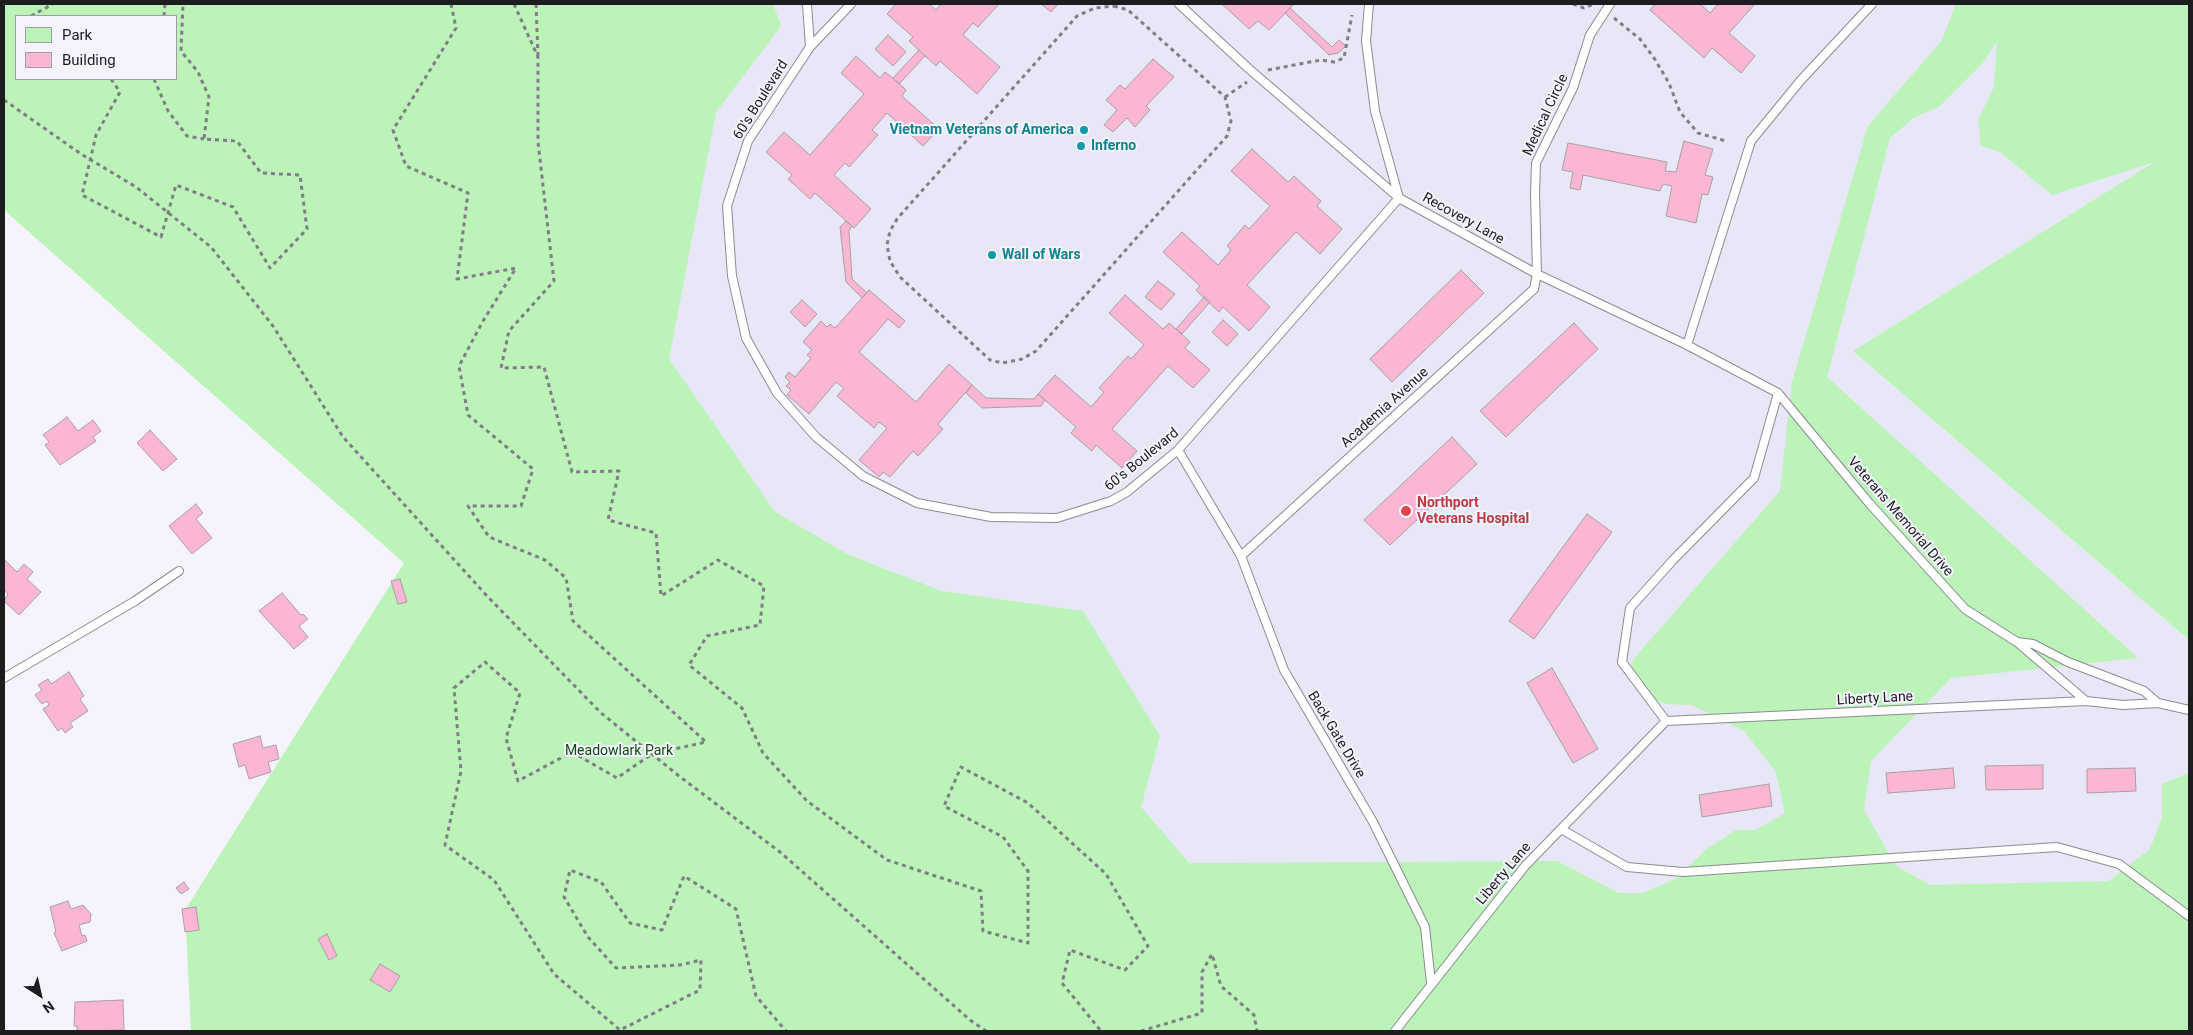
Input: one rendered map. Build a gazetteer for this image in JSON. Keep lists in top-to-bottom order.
{
  "streets": {
    "lane": [
      "60's Boulevard",
      "Medical Circle",
      "Recovery Lane",
      "Academia Avenue",
      "Veterans Memorial Drive",
      "Liberty Lane",
      "Back Gate Drive"
    ]
  },
  "crossings": [
    ["60's Boulevard", "Recovery Lane"],
    ["60's Boulevard", "Back Gate Drive"],
    ["Medical Circle", "Recovery Lane"],
    ["Medical Circle", "Academia Avenue"],
    ["Recovery Lane", "Academia Avenue"],
    ["Recovery Lane", "Veterans Memorial Drive"],
    ["Academia Avenue", "Back Gate Drive"],
    ["Veterans Memorial Drive", "Liberty Lane"],
    ["Liberty Lane", "Back Gate Drive"]
  ],
  "parks": ["Meadowlark Park"],
  "places": [
    "Vietnam Veterans of America",
    "Inferno",
    "Wall of Wars",
    "Northport Veterans Hospital"
  ],
  "legend": ["Park", "Building"],
  "north": "bottom right"
}
